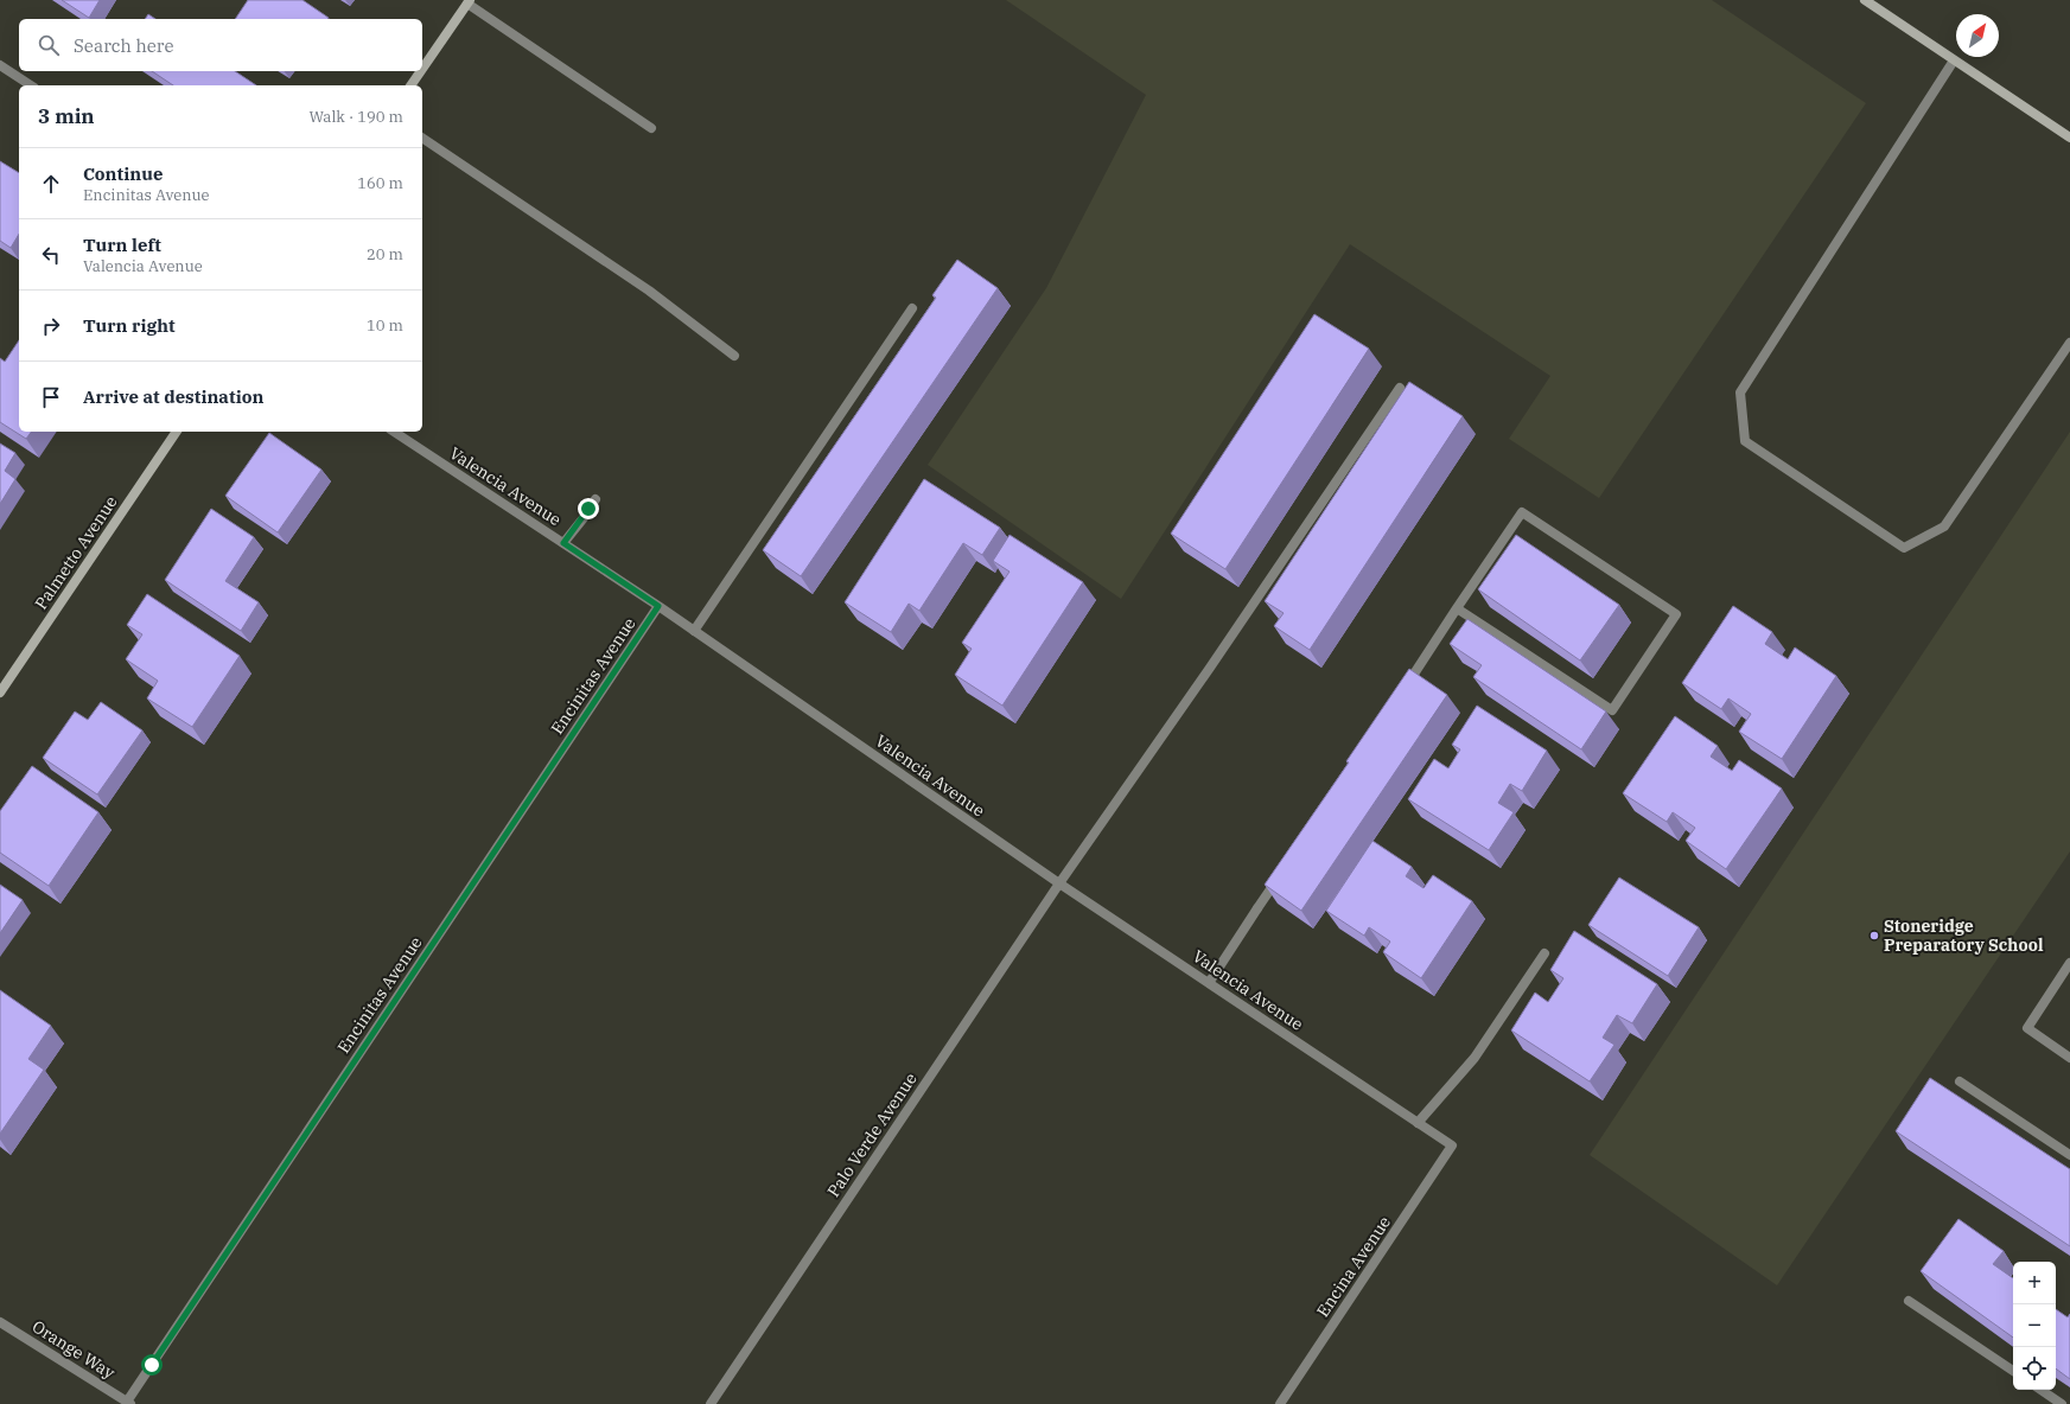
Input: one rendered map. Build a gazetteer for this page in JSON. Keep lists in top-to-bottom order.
{
  "streets": {
    "street": [
      "Valencia Avenue",
      "Palmetto Avenue",
      "Encinitas Avenue",
      "Palo Verde Avenue",
      "Encina Avenue",
      "Orange Way"
    ]
  },
  "crossings": [
    ["Valencia Avenue", "Encinitas Avenue"],
    ["Valencia Avenue", "Palo Verde Avenue"],
    ["Valencia Avenue", "Encina Avenue"],
    ["Encinitas Avenue", "Orange Way"]
  ],
  "places": ["Stoneridge Preparatory School"],
  "north": "top right",
  "page": {
    "search": "Search here",
    "heading": ["3 min", "Walk · 190 m"],
    "list": [
      ["Continue", "Encinitas Avenue", "160 m"],
      ["Turn left", "Valencia Avenue", "20 m"],
      ["Turn right", "10 m"],
      "Arrive at destination"
    ],
    "map_buttons": ["+", "−"]
  }
}
